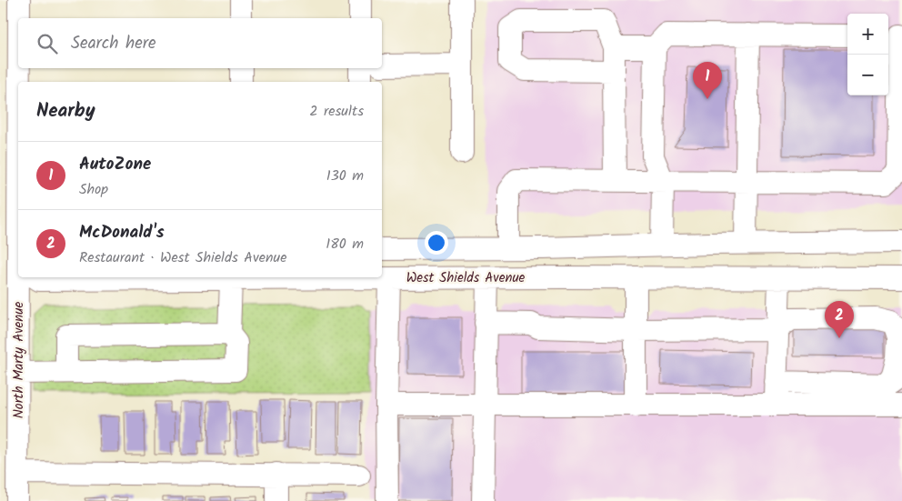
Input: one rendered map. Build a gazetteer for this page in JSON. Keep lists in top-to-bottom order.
{
  "streets": {
    "street": ["West Shields Avenue", "North Marty Avenue"]
  },
  "page": {
    "map_buttons": ["+", "−"],
    "search": "Search here",
    "pins": ["1", "2"],
    "heading": ["Nearby", "2 results"],
    "list": [
      {
        "mark": "1",
        "name": "AutoZone",
        "note": "Shop",
        "value": "130 m"
      },
      {
        "mark": "2",
        "name": "McDonald's",
        "note": "Restaurant · West Shields Avenue",
        "value": "180 m"
      }
    ]
  }
}
